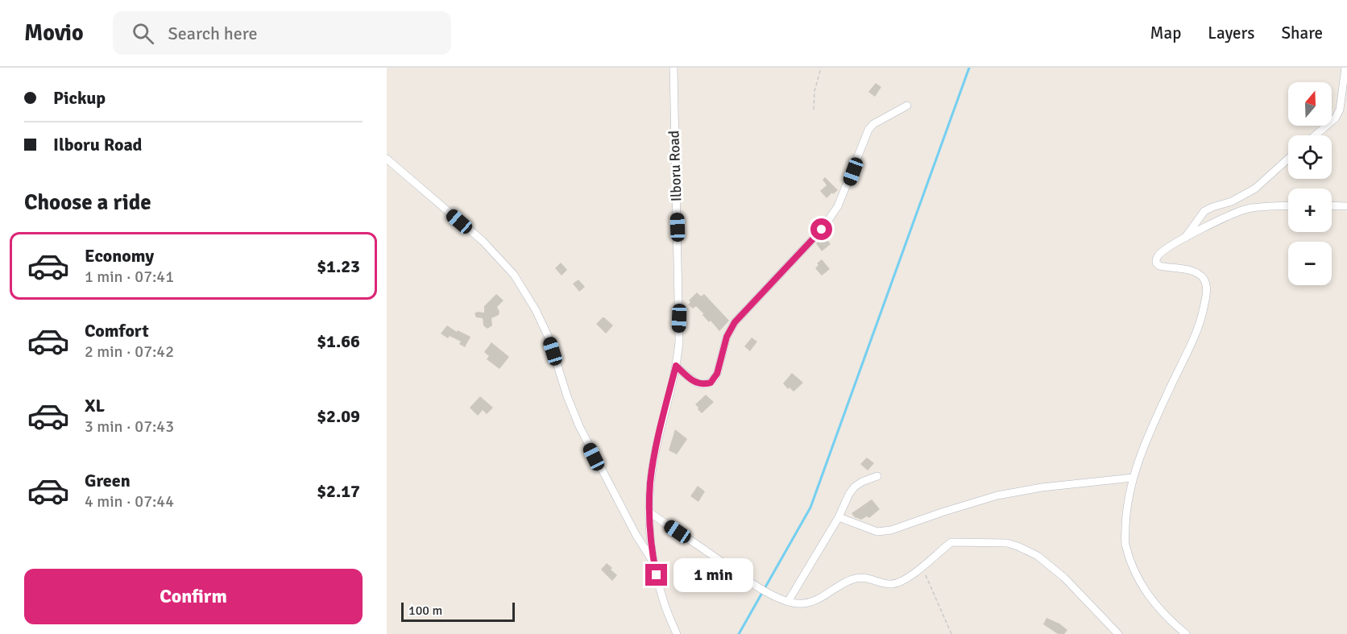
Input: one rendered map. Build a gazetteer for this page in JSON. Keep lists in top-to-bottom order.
{
  "streets": {
    "street": ["Ilboru Road"]
  },
  "scale_bar": "100 m",
  "north": "top",
  "page": {
    "header": "Movio",
    "search": "Search here",
    "nav": ["Map", "Layers", "Share"],
    "banner": ["Pickup", "Ilboru Road"],
    "map_buttons": ["+", "−"],
    "heading": "Choose a ride",
    "list": [
      {
        "name": "Economy",
        "note": "1 min · 07:41",
        "value": "$1.23"
      },
      {
        "name": "Comfort",
        "note": "2 min · 07:42",
        "value": "$1.66"
      },
      {
        "name": "XL",
        "note": "3 min · 07:43",
        "value": "$2.09"
      },
      {
        "name": "Green",
        "note": "4 min · 07:44",
        "value": "$2.17"
      }
    ],
    "bubble": "1 min",
    "buttons": "Confirm",
    "scale": "100 m"
  }
}
